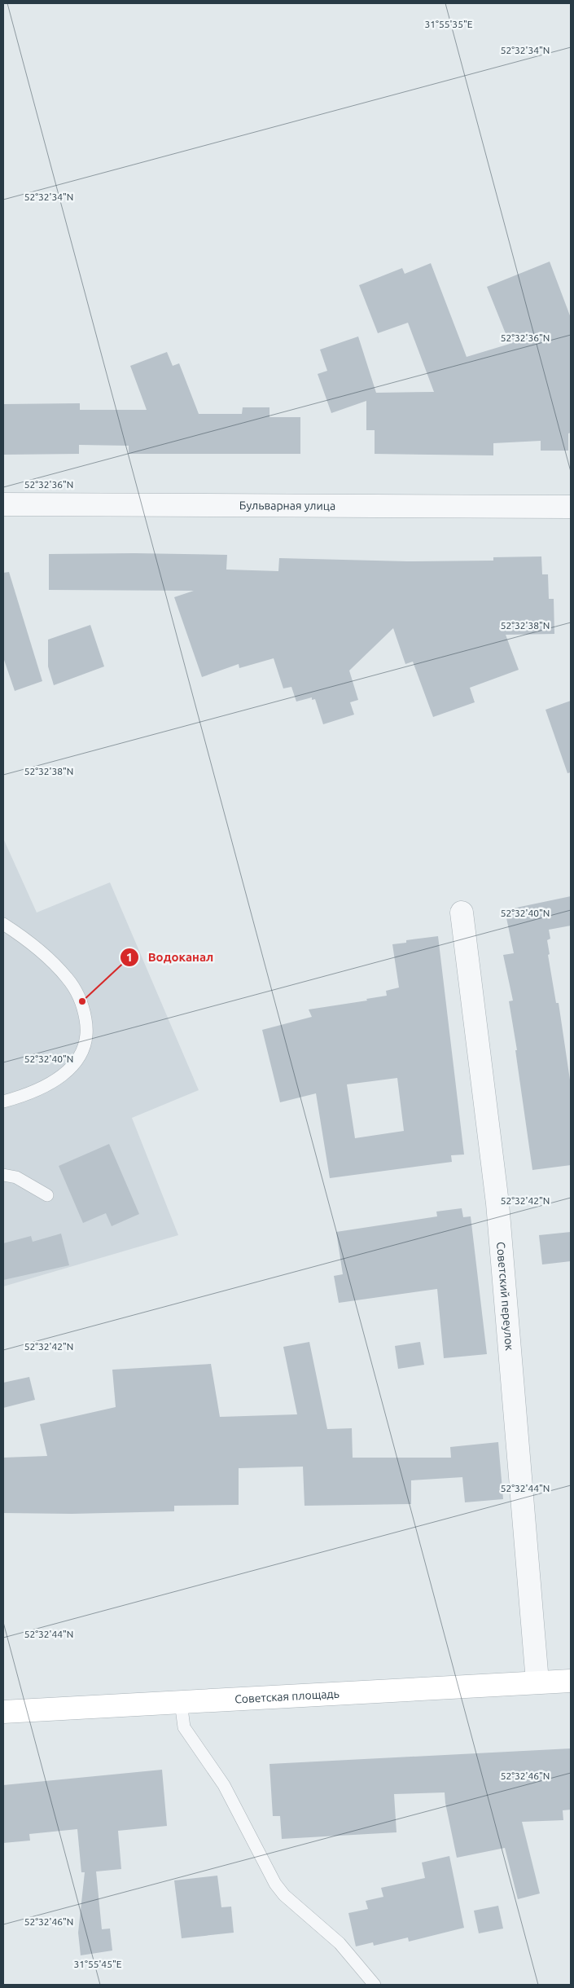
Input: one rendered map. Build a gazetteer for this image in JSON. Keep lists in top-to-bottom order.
{
  "streets": {
    "street": ["Бульварная улица", "Советский переулок", "Советская площадь"]
  },
  "crossings": [
    ["Советский переулок", "Советская площадь"]
  ],
  "places": ["Водоканал"],
  "coordinates": [
    "31°55'35\"E",
    "52°32'34\"N",
    "52°32'36\"N",
    "52°32'38\"N",
    "52°32'40\"N",
    "52°32'42\"N",
    "52°32'44\"N",
    "52°32'46\"N",
    "31°55'45\"E"
  ]
}
